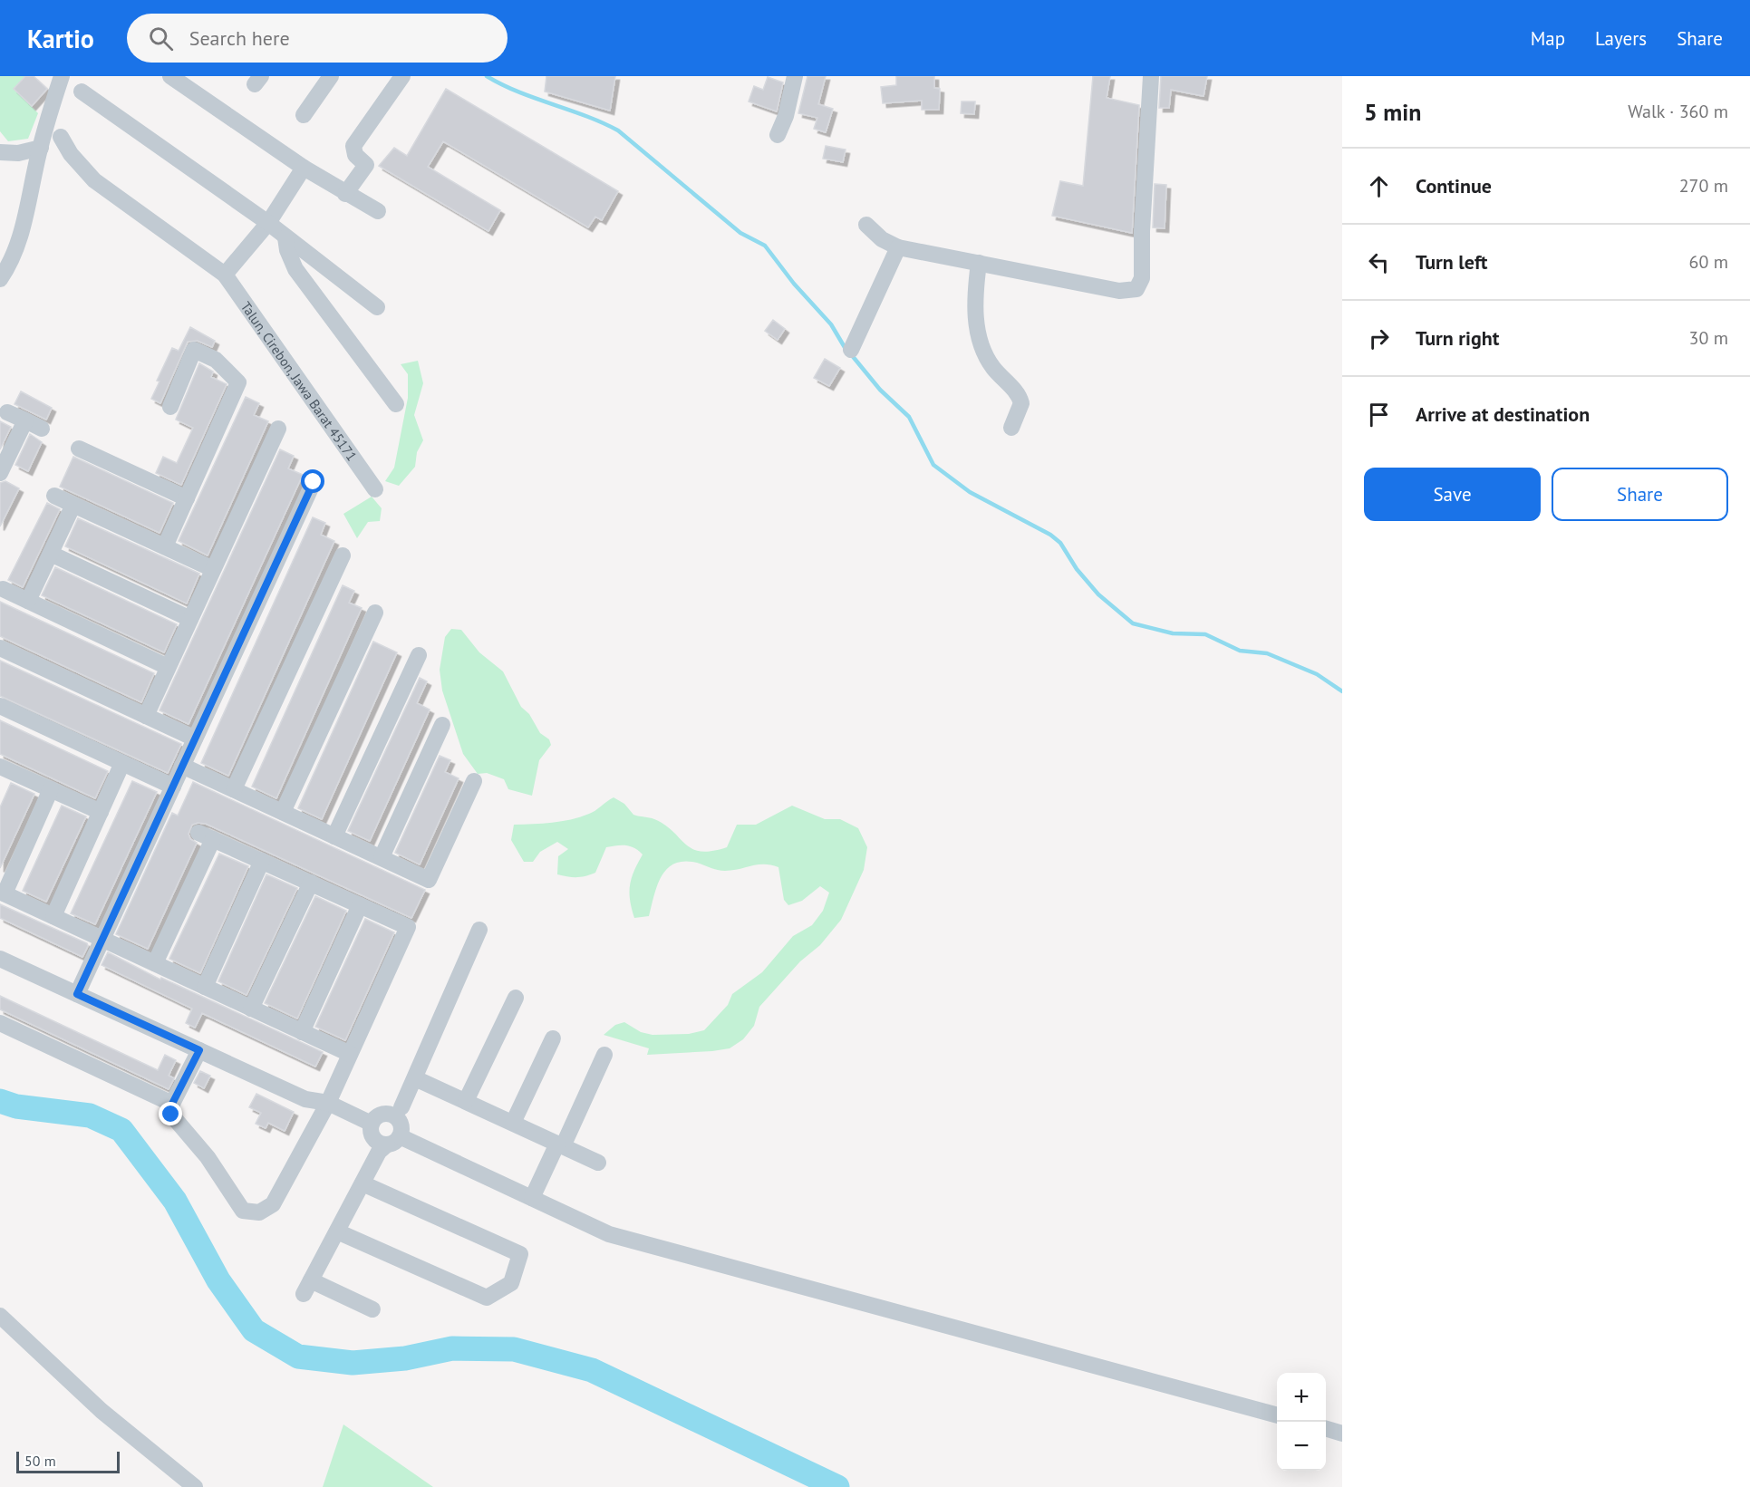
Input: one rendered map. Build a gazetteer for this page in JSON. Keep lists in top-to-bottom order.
{
  "streets": {
    "street": ["Talun, Cirebon, Jawa Barat 45171"]
  },
  "scale_bar": "50 m",
  "page": {
    "header": "Kartio",
    "search": "Search here",
    "nav": ["Map", "Layers", "Share"],
    "heading": ["5 min", "Walk · 360 m"],
    "list": [
      ["Continue", "270 m"],
      ["Turn left", "60 m"],
      ["Turn right", "30 m"],
      "Arrive at destination"
    ],
    "buttons": ["Save", "Share"],
    "map_buttons": ["+", "−"],
    "scale": "50 m"
  }
}
